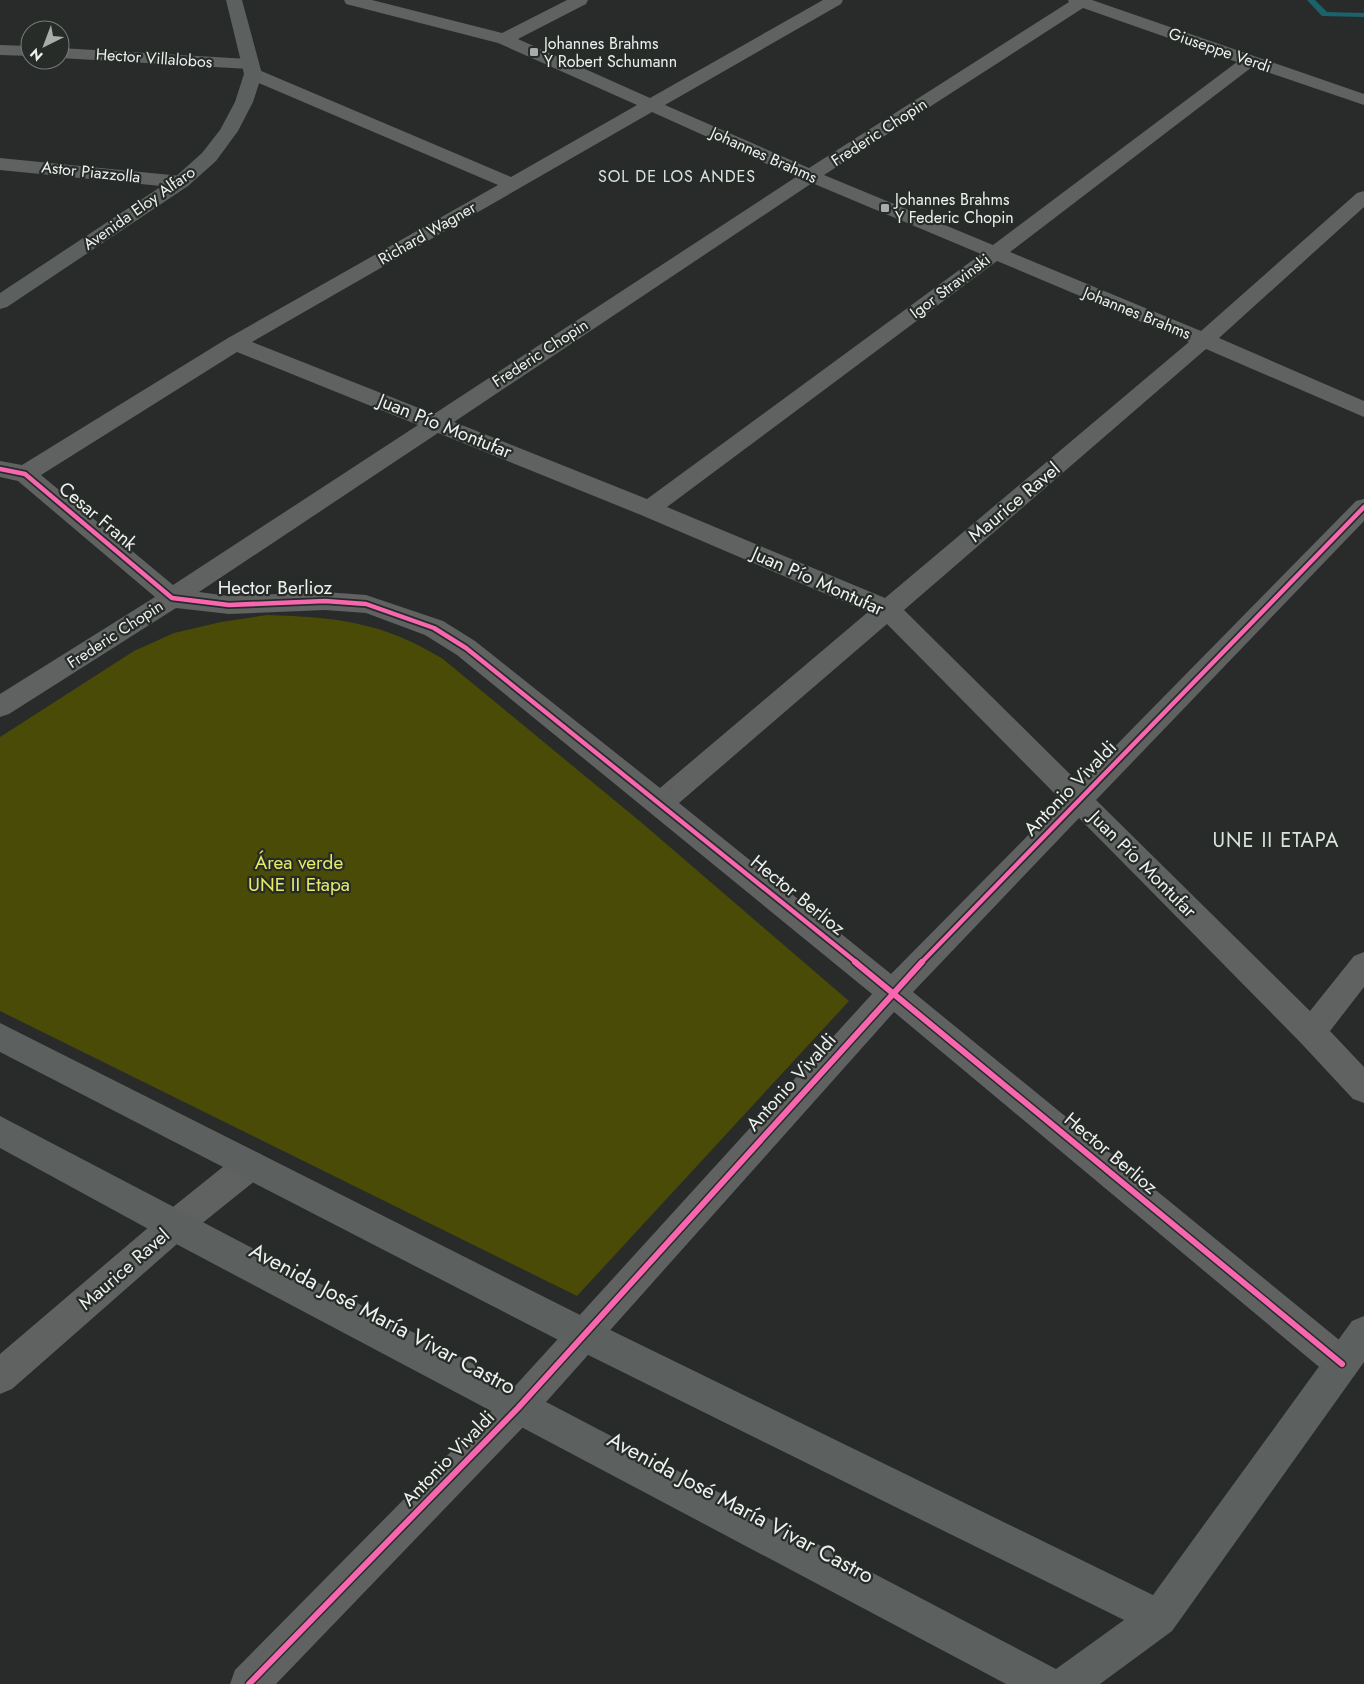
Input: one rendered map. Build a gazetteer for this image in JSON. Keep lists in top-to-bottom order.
{
  "streets": {
    "street": [
      "Giuseppe Verdi",
      "Hector Villalobos",
      "Frederic Chopin",
      "Johannes Brahms",
      "Astor Piazzolla",
      "Avenida Eloy Alfaro",
      "Richard Wagner",
      "Igor Stravinski",
      "Juan Pío Montufar",
      "Maurice Ravel",
      "Cesar Frank",
      "Hector Berlioz",
      "Antonio Vivaldi",
      "Avenida José María Vivar Castro"
    ]
  },
  "crossings": [
    ["Giuseppe Verdi", "Frederic Chopin"],
    ["Giuseppe Verdi", "Igor Stravinski"],
    ["Hector Villalobos", "Avenida Eloy Alfaro"],
    ["Hector Villalobos", "Richard Wagner"],
    ["Frederic Chopin", "Johannes Brahms"],
    ["Frederic Chopin", "Juan Pío Montufar"],
    ["Frederic Chopin", "Cesar Frank"],
    ["Frederic Chopin", "Hector Berlioz"],
    ["Johannes Brahms", "Richard Wagner"],
    ["Johannes Brahms", "Igor Stravinski"],
    ["Johannes Brahms", "Maurice Ravel"],
    ["Astor Piazzolla", "Avenida Eloy Alfaro"],
    ["Richard Wagner", "Juan Pío Montufar"],
    ["Richard Wagner", "Cesar Frank"],
    ["Igor Stravinski", "Juan Pío Montufar"],
    ["Juan Pío Montufar", "Maurice Ravel"],
    ["Juan Pío Montufar", "Antonio Vivaldi"],
    ["Maurice Ravel", "Hector Berlioz"],
    ["Maurice Ravel", "Avenida José María Vivar Castro"],
    ["Cesar Frank", "Hector Berlioz"],
    ["Hector Berlioz", "Antonio Vivaldi"],
    ["Antonio Vivaldi", "Avenida José María Vivar Castro"]
  ],
  "districts": ["SOL DE LOS ANDES", "UNE II ETAPA"],
  "parks": ["Área verde UNE II Etapa"],
  "places": {
    "transit": ["Johannes Brahms Y Robert Schumann", "Johannes Brahms Y Federic Chopin"]
  },
  "north": "bottom left"
}
